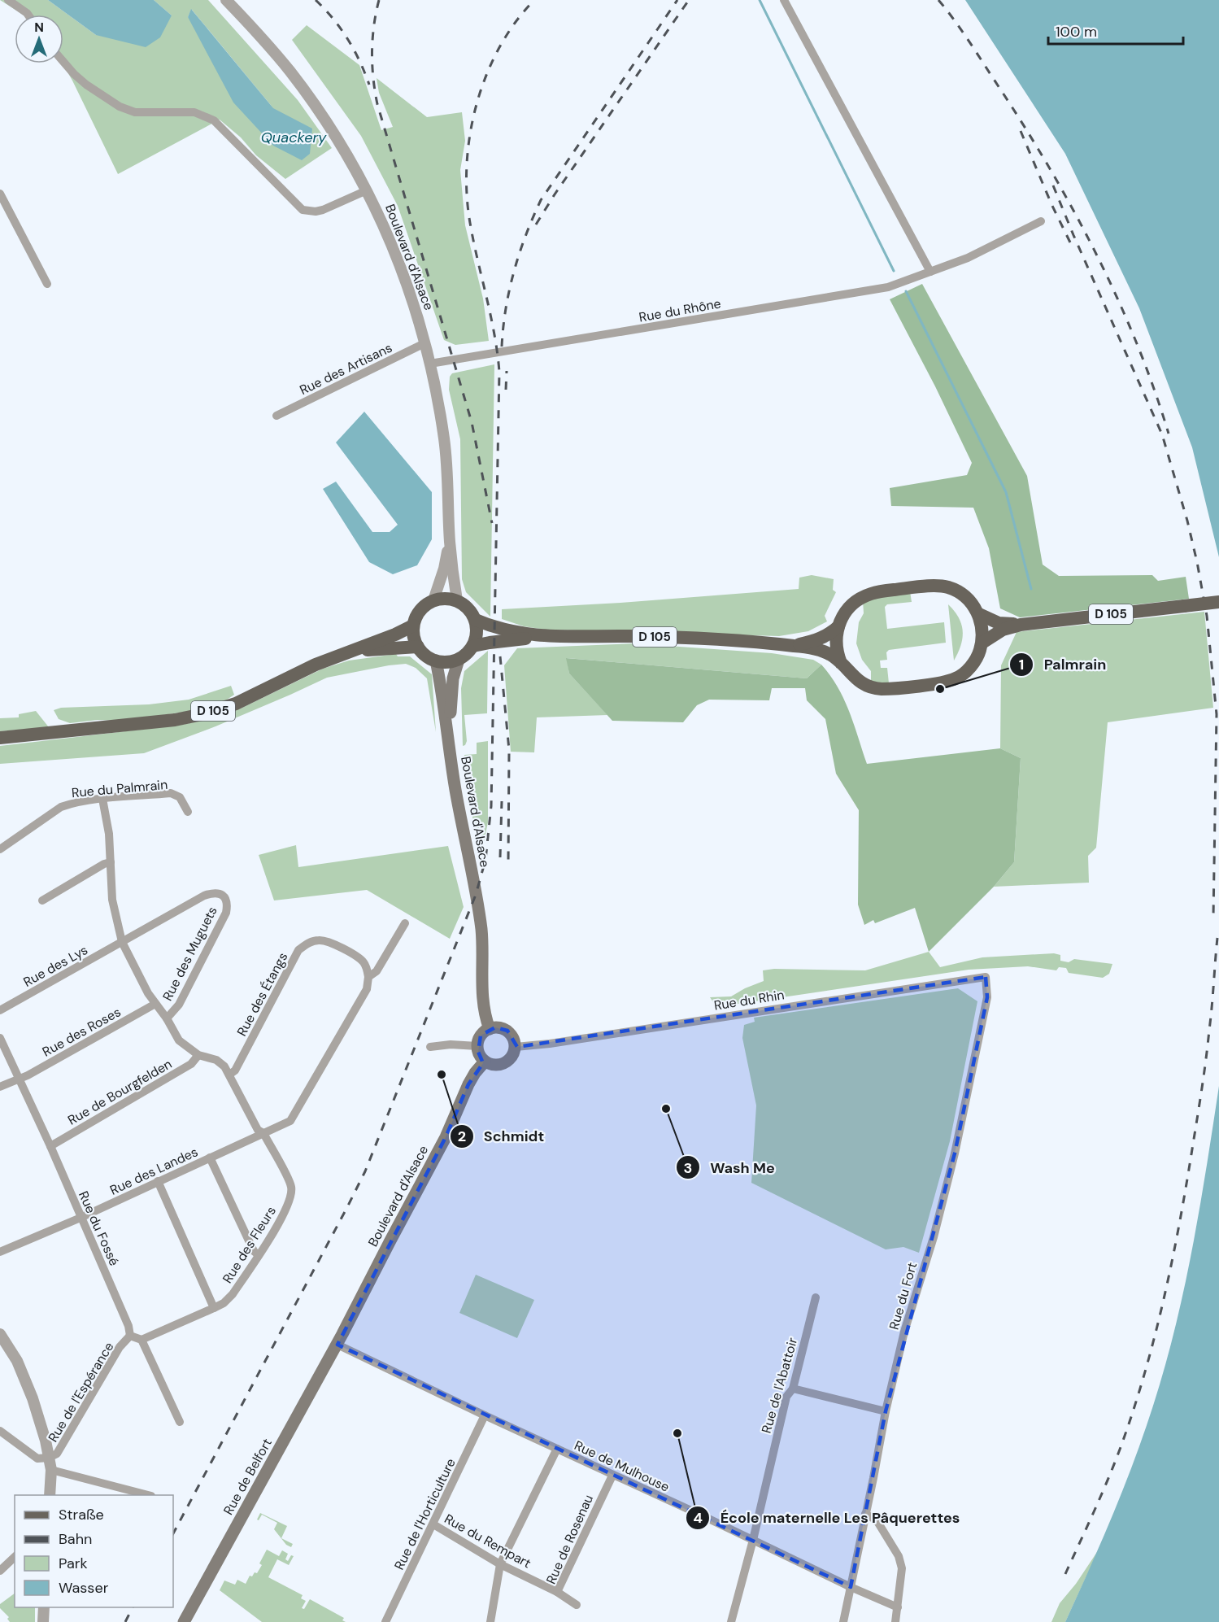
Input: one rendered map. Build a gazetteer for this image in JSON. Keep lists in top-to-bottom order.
{
  "streets": {
    "main road": ["Boulevard d'Alsace", "D 105", "Rue de Belfort"],
    "street": [
      "Rue du Rhône",
      "Rue des Artisans",
      "Rue du Palmrain",
      "Rue des Muguets",
      "Rue des Lys",
      "Rue des Étangs",
      "Rue du Rhin",
      "Rue des Roses",
      "Rue de Bourgfelden",
      "Rue des Landes",
      "Rue du Fossé",
      "Rue des Fleurs",
      "Rue du Fort",
      "Rue de l'Abattoir",
      "Rue de l'Espérance",
      "Rue de Mulhouse",
      "Rue de l'Horticulture",
      "Rue de Rosenau",
      "Rue du Rempart"
    ]
  },
  "crossings": [
    ["Boulevard d'Alsace", "Rue du Rhône"],
    ["Boulevard d'Alsace", "Rue des Artisans"],
    ["Boulevard d'Alsace", "D 105"],
    ["Boulevard d'Alsace", "Rue du Rhin"],
    ["Boulevard d'Alsace", "Rue de Mulhouse"],
    ["Boulevard d'Alsace", "Rue de Belfort"],
    ["Rue du Palmrain", "Rue des Fleurs"],
    ["Rue des Muguets", "Rue des Lys"],
    ["Rue des Muguets", "Rue des Fleurs"],
    ["Rue des Lys", "Rue des Fleurs"],
    ["Rue des Étangs", "Rue des Fleurs"],
    ["Rue du Rhin", "Rue du Fort"],
    ["Rue des Roses", "Rue du Fossé"],
    ["Rue des Roses", "Rue des Fleurs"],
    ["Rue de Bourgfelden", "Rue du Fossé"],
    ["Rue de Bourgfelden", "Rue des Fleurs"],
    ["Rue des Landes", "Rue du Fossé"],
    ["Rue des Landes", "Rue des Fleurs"],
    ["Rue du Fossé", "Rue de l'Espérance"],
    ["Rue du Fort", "Rue de Mulhouse"],
    ["Rue de l'Abattoir", "Rue de Mulhouse"],
    ["Rue de Mulhouse", "Rue de Belfort"],
    ["Rue de Mulhouse", "Rue de l'Horticulture"],
    ["Rue de Mulhouse", "Rue de Rosenau"],
    ["Rue de l'Horticulture", "Rue du Rempart"],
    ["Rue de Rosenau", "Rue du Rempart"]
  ],
  "water": ["Quackery"],
  "places": [
    "Palmrain",
    "Schmidt",
    "Wash Me",
    "École maternelle Les Pâquerettes"
  ],
  "legend": [
    "Straße",
    "Bahn",
    "Park",
    "Wasser"
  ],
  "scale_bar": "100 m",
  "north": "top"
}
